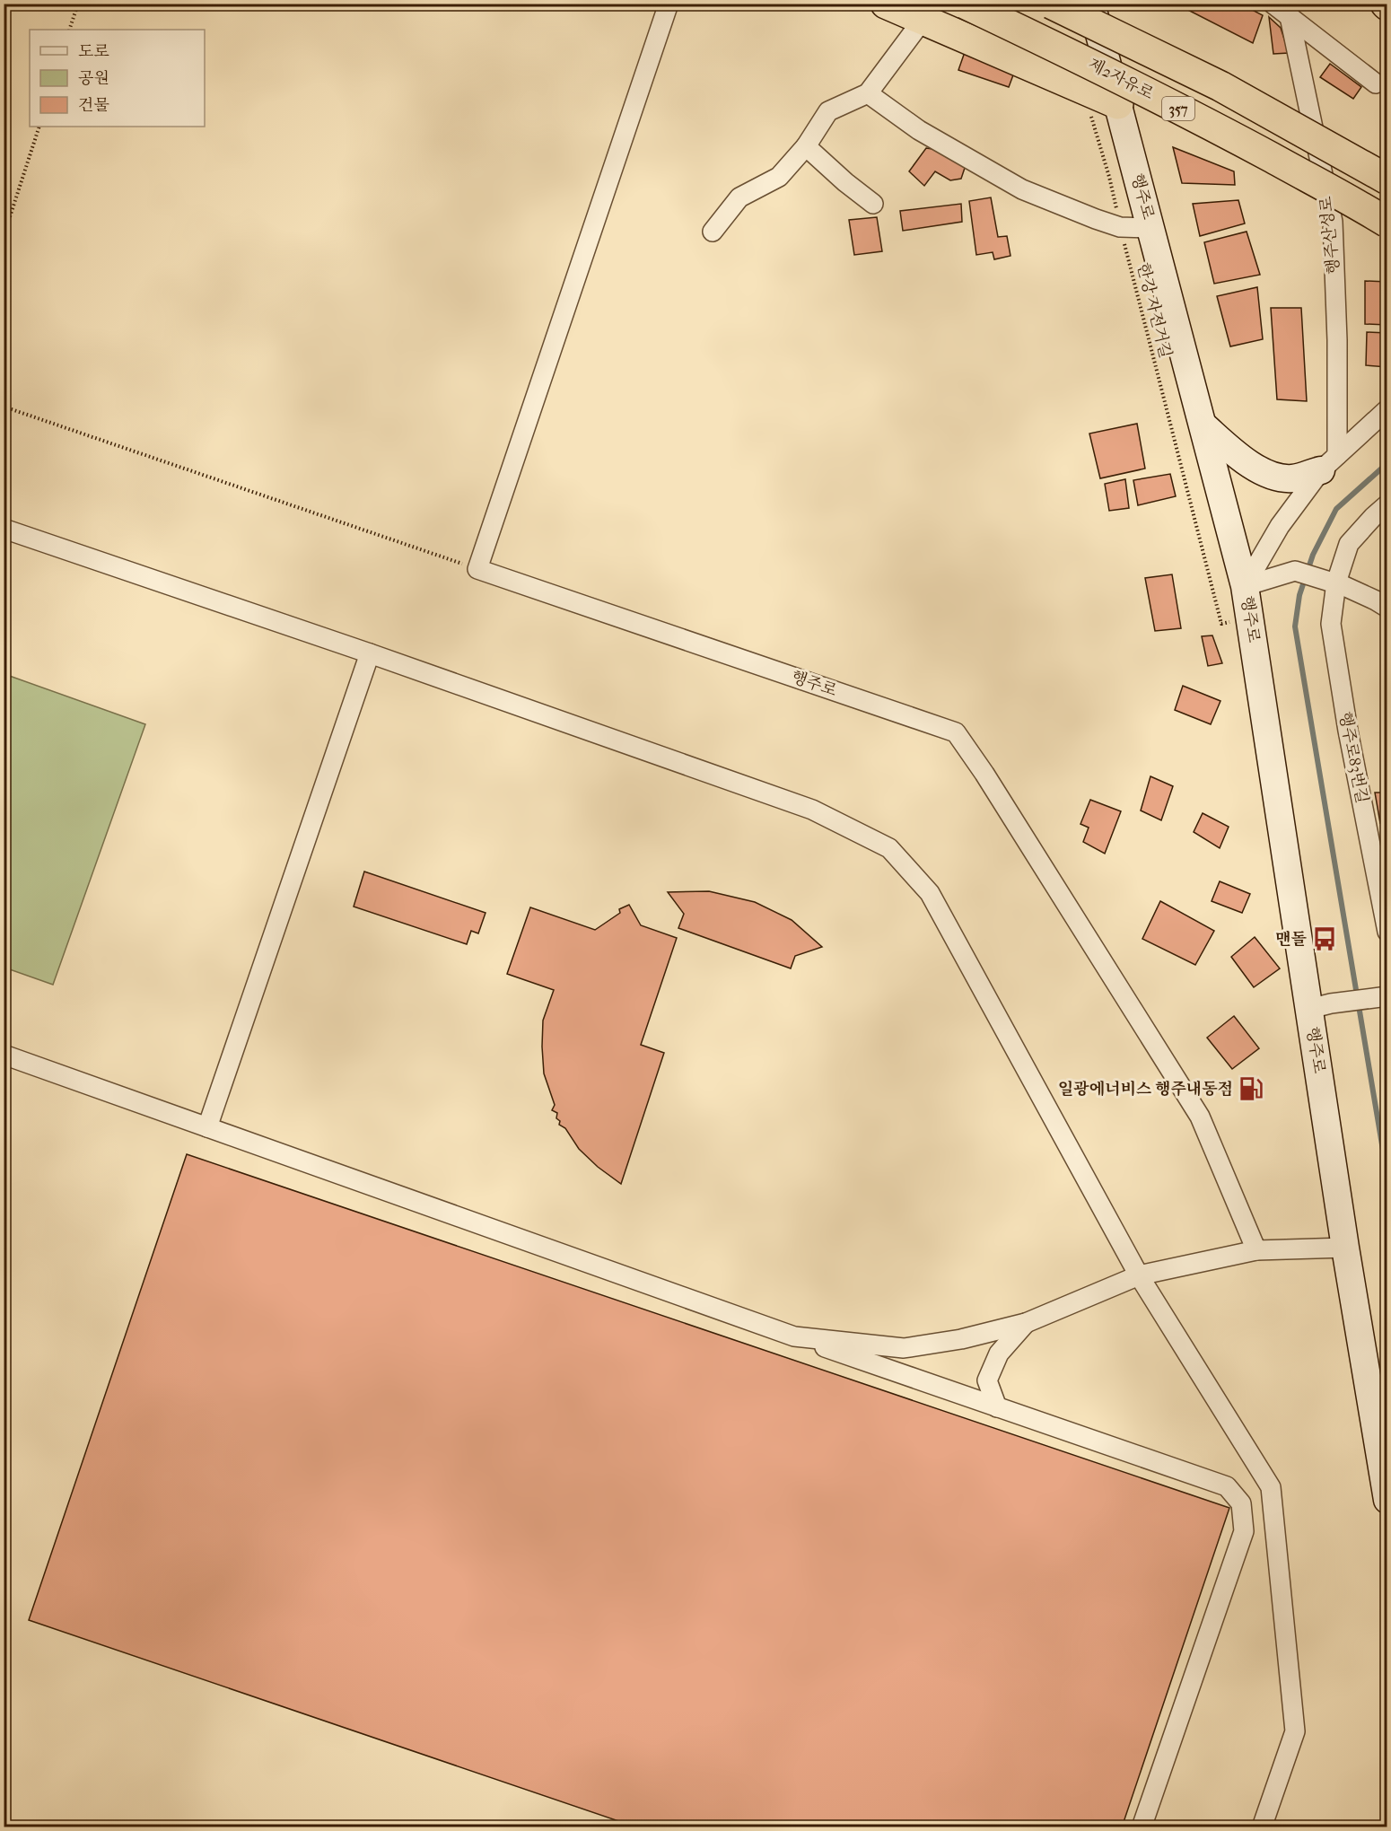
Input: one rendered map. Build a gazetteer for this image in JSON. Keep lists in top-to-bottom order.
{
  "streets": {
    "highway": ["제2자유로", "357"],
    "main road": ["행주로"],
    "street": ["행주산성로", "행주로83번길"],
    "path": ["한강 자전거길"]
  },
  "places": {
    "bus stop": ["맨돌"],
    "fuel station": ["일광에너비스 행주내동점"]
  },
  "legend": ["도로", "공원", "건물"]
}
